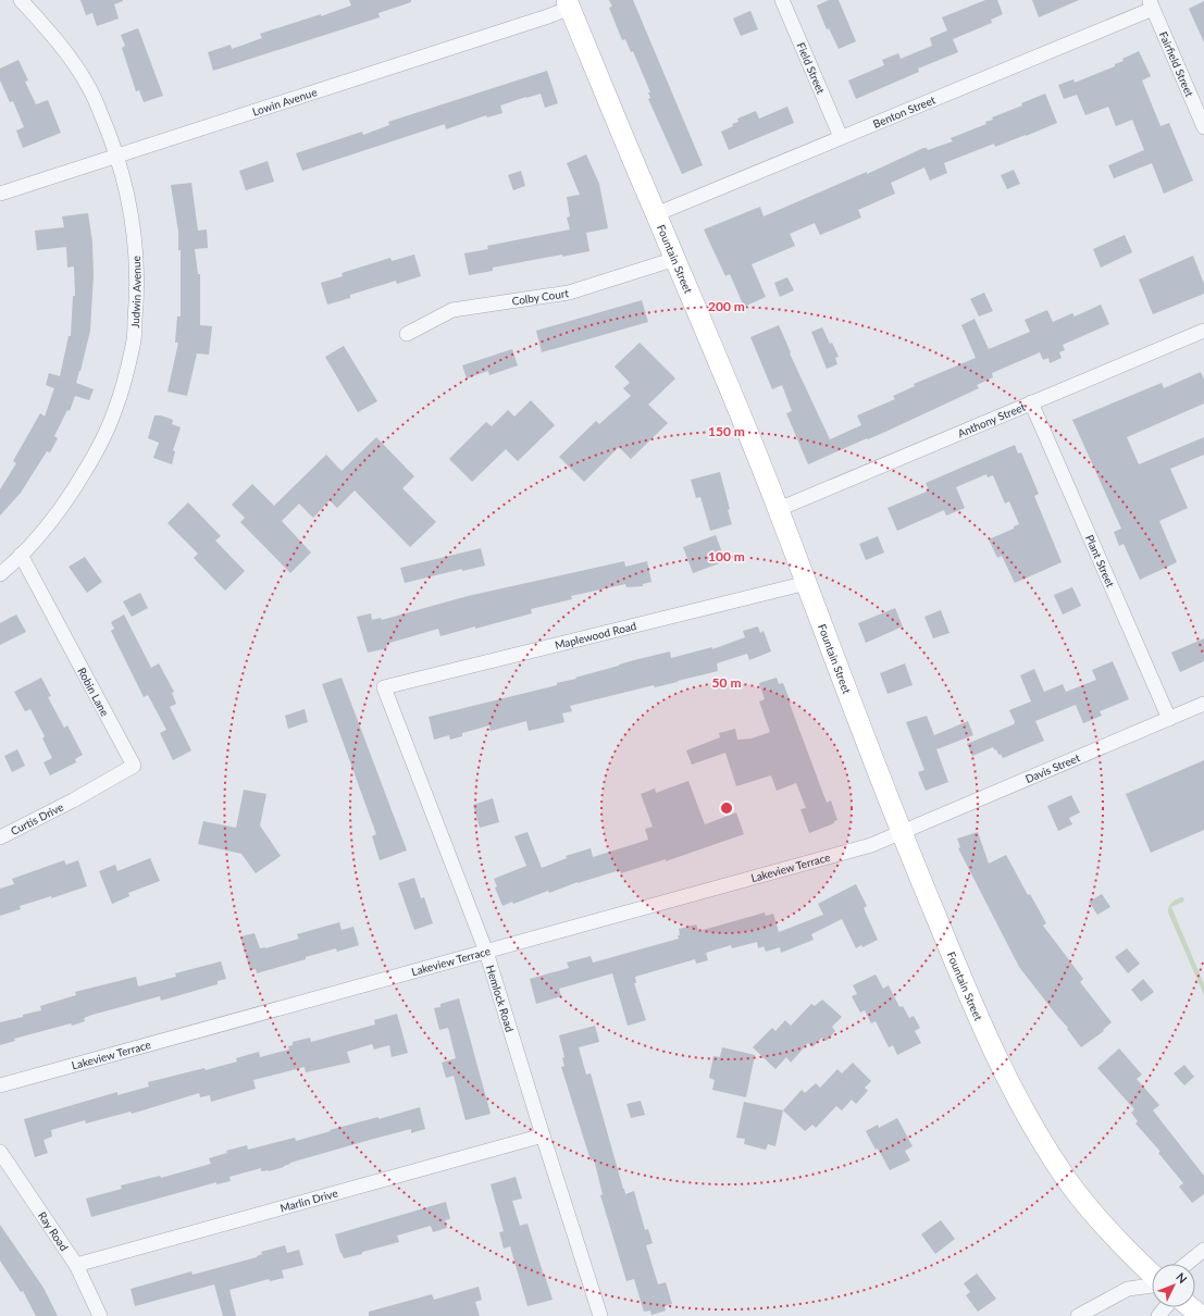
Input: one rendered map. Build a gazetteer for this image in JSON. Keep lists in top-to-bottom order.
{
  "streets": {
    "main road": ["Fountain Street"],
    "street": [
      "Fairfield Street",
      "Field Street",
      "Lowin Avenue",
      "Benton Street",
      "Judwin Avenue",
      "Colby Court",
      "Anthony Street",
      "Plant Street",
      "Maplewood Road",
      "Robin Lane",
      "Davis Street",
      "Curtis Drive",
      "Lakeview Terrace",
      "Hemlock Road",
      "Marlin Drive",
      "Ray Road"
    ]
  },
  "crossings": [
    ["Fairfield Street", "Benton Street"],
    ["Field Street", "Benton Street"],
    ["Lowin Avenue", "Fountain Street"],
    ["Lowin Avenue", "Judwin Avenue"],
    ["Benton Street", "Fountain Street"],
    ["Fountain Street", "Colby Court"],
    ["Fountain Street", "Anthony Street"],
    ["Fountain Street", "Maplewood Road"],
    ["Fountain Street", "Davis Street"],
    ["Fountain Street", "Lakeview Terrace"],
    ["Judwin Avenue", "Robin Lane"],
    ["Anthony Street", "Plant Street"],
    ["Plant Street", "Davis Street"],
    ["Maplewood Road", "Hemlock Road"],
    ["Robin Lane", "Curtis Drive"],
    ["Davis Street", "Lakeview Terrace"],
    ["Lakeview Terrace", "Hemlock Road"],
    ["Hemlock Road", "Marlin Drive"],
    ["Marlin Drive", "Ray Road"]
  ],
  "north": "top right",
  "rings": [
    "200 m",
    "150 m",
    "100 m",
    "50 m"
  ]
}
